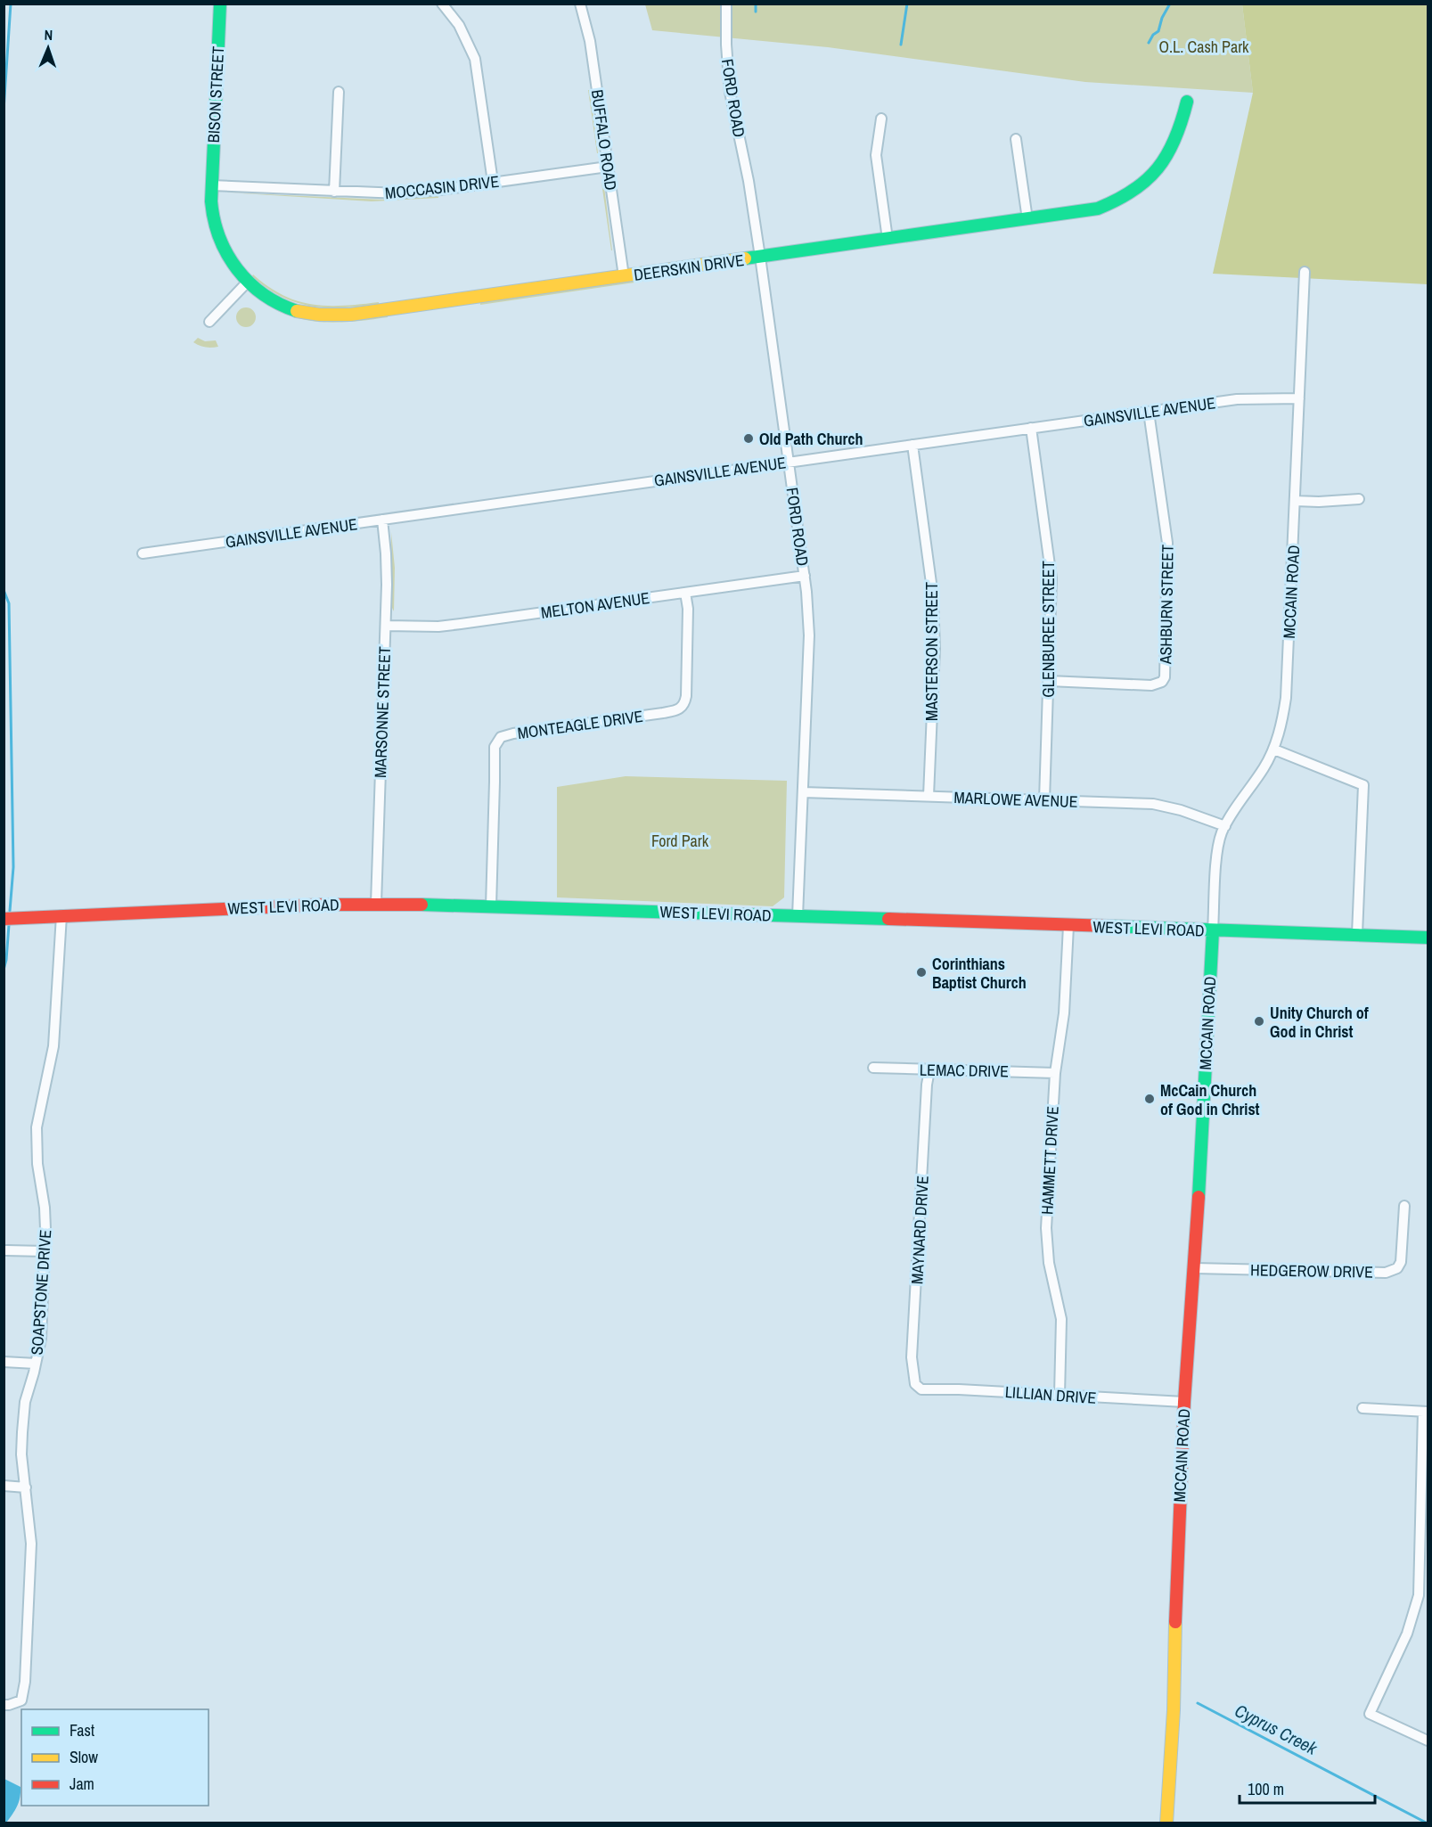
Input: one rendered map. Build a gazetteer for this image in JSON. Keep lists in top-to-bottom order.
{
  "streets": {
    "street": [
      "BISON STREET",
      "FORD ROAD",
      "BUFFALO ROAD",
      "MOCCASIN DRIVE",
      "DEERSKIN DRIVE",
      "GAINSVILLE AVENUE",
      "MCCAIN ROAD",
      "ASHBURN STREET",
      "MELTON AVENUE",
      "GLENBUREE STREET",
      "MASTERSON STREET",
      "MARSONNE STREET",
      "MONTEAGLE DRIVE",
      "MARLOWE AVENUE",
      "WEST LEVI ROAD",
      "LEMAC DRIVE",
      "HAMMETT DRIVE",
      "MAYNARD DRIVE",
      "HEDGEROW DRIVE",
      "SOAPSTONE DRIVE",
      "LILLIAN DRIVE"
    ]
  },
  "crossings": [
    ["BISON STREET", "MOCCASIN DRIVE"],
    ["BISON STREET", "DEERSKIN DRIVE"],
    ["FORD ROAD", "DEERSKIN DRIVE"],
    ["FORD ROAD", "GAINSVILLE AVENUE"],
    ["FORD ROAD", "MELTON AVENUE"],
    ["FORD ROAD", "MARLOWE AVENUE"],
    ["FORD ROAD", "WEST LEVI ROAD"],
    ["BUFFALO ROAD", "MOCCASIN DRIVE"],
    ["BUFFALO ROAD", "DEERSKIN DRIVE"],
    ["MOCCASIN DRIVE", "DEERSKIN DRIVE"],
    ["GAINSVILLE AVENUE", "MCCAIN ROAD"],
    ["GAINSVILLE AVENUE", "ASHBURN STREET"],
    ["GAINSVILLE AVENUE", "GLENBUREE STREET"],
    ["GAINSVILLE AVENUE", "MASTERSON STREET"],
    ["GAINSVILLE AVENUE", "MARSONNE STREET"],
    ["MCCAIN ROAD", "MARLOWE AVENUE"],
    ["MCCAIN ROAD", "WEST LEVI ROAD"],
    ["MCCAIN ROAD", "HEDGEROW DRIVE"],
    ["MCCAIN ROAD", "LILLIAN DRIVE"],
    ["ASHBURN STREET", "GLENBUREE STREET"],
    ["MELTON AVENUE", "MARSONNE STREET"],
    ["MELTON AVENUE", "MONTEAGLE DRIVE"],
    ["GLENBUREE STREET", "MARLOWE AVENUE"],
    ["MASTERSON STREET", "MARLOWE AVENUE"],
    ["MARSONNE STREET", "WEST LEVI ROAD"],
    ["MONTEAGLE DRIVE", "WEST LEVI ROAD"],
    ["WEST LEVI ROAD", "HAMMETT DRIVE"],
    ["WEST LEVI ROAD", "SOAPSTONE DRIVE"],
    ["LEMAC DRIVE", "HAMMETT DRIVE"],
    ["LEMAC DRIVE", "MAYNARD DRIVE"],
    ["HAMMETT DRIVE", "LILLIAN DRIVE"],
    ["MAYNARD DRIVE", "LILLIAN DRIVE"]
  ],
  "water": ["Cyprus Creek"],
  "parks": ["O.L. Cash Park", "Ford Park"],
  "places": [
    "Old Path Church",
    "Corinthians Baptist Church",
    "Unity Church of God in Christ",
    "McCain Church of God in Christ"
  ],
  "legend": ["Fast", "Slow", "Jam"],
  "scale_bar": "100 m",
  "north": "top"
}
